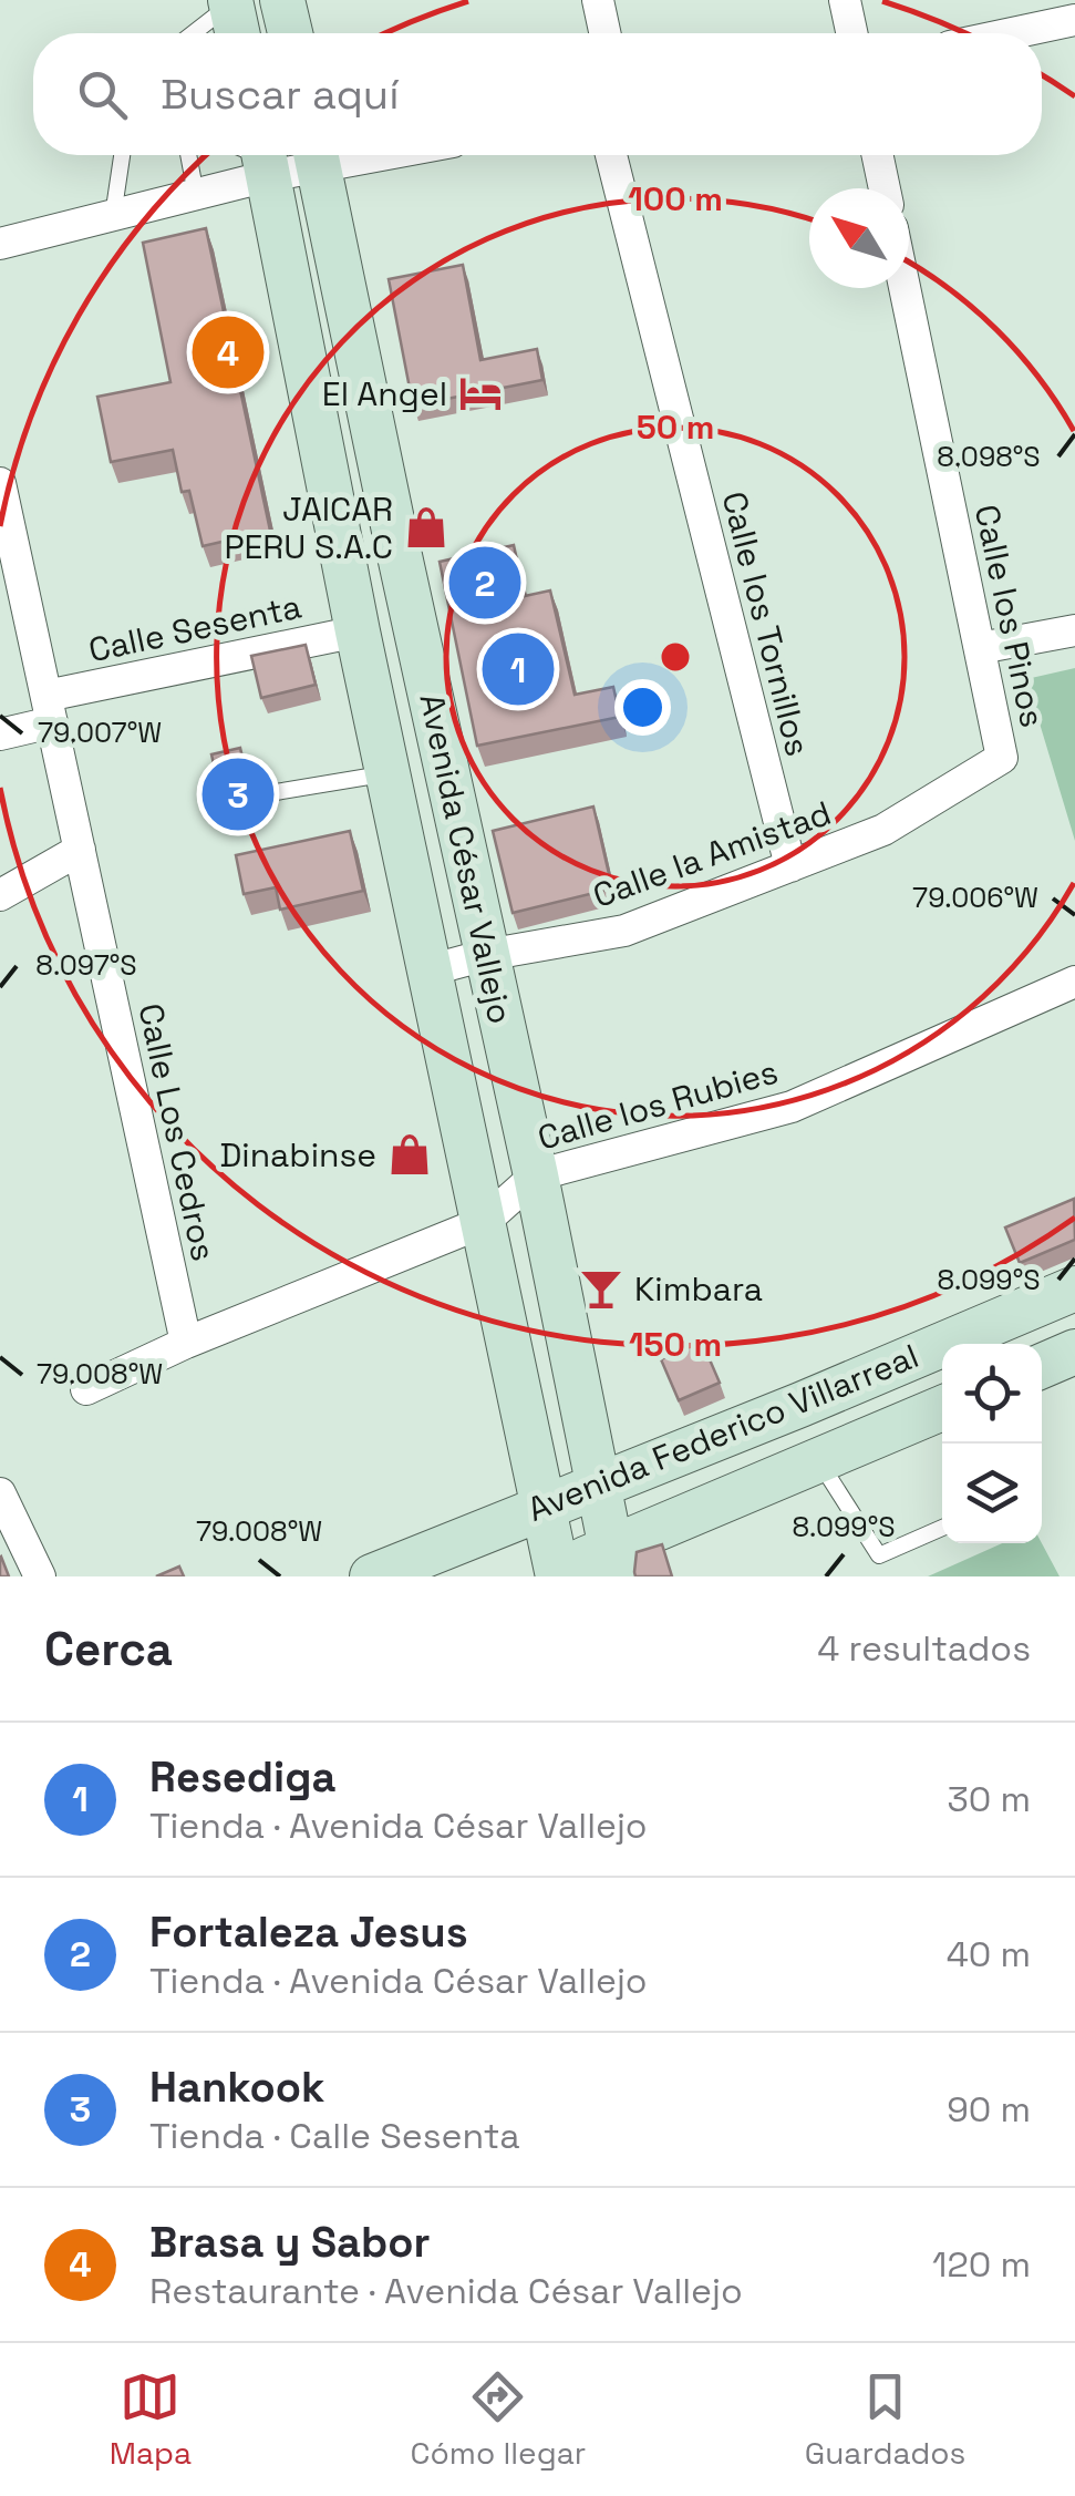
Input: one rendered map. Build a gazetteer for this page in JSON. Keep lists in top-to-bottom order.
{
  "streets": {
    "main road": ["Avenida César Vallejo", "Avenida Federico Villarreal"],
    "street": [
      "Calle los Pinos",
      "Calle los Tornillos",
      "Calle Sesenta",
      "Calle la Amistad",
      "Calle los Rubies",
      "Calle Los Cedros"
    ]
  },
  "crossings": [
    ["Calle los Pinos", "Calle la Amistad"],
    ["Calle los Tornillos", "Calle la Amistad"],
    ["Calle Sesenta", "Avenida César Vallejo"],
    ["Calle Sesenta", "Calle Los Cedros"],
    ["Calle la Amistad", "Avenida César Vallejo"],
    ["Avenida César Vallejo", "Calle los Rubies"],
    ["Avenida César Vallejo", "Avenida Federico Villarreal"],
    ["Calle los Rubies", "Calle Los Cedros"]
  ],
  "places": {
    "hotel": ["El Angel"],
    "shop": ["JAICAR PERU S.A.C", "Dinabinse"],
    "bar": ["Kimbara"]
  },
  "north": "top left",
  "page": {
    "search": "Buscar aquí",
    "pins": [
      "4",
      "2",
      "1",
      "3"
    ],
    "heading": ["Cerca", "4 resultados"],
    "list": [
      {
        "mark": "1",
        "name": "Resediga",
        "note": "Tienda · Avenida César Vallejo",
        "value": "30 m"
      },
      {
        "mark": "2",
        "name": "Fortaleza Jesus",
        "note": "Tienda · Avenida César Vallejo",
        "value": "40 m"
      },
      {
        "mark": "3",
        "name": "Hankook",
        "note": "Tienda · Calle Sesenta",
        "value": "90 m"
      },
      {
        "mark": "4",
        "name": "Brasa y Sabor",
        "note": "Restaurante · Avenida César Vallejo",
        "value": "120 m"
      }
    ],
    "nav": ["Mapa", "Cómo llegar", "Guardados"]
  },
  "coordinates": [
    "8.098°S",
    "79.007°W",
    "79.006°W",
    "8.097°S",
    "8.099°S",
    "79.008°W"
  ],
  "rings": ["100 m", "50 m", "150 m"]
}
